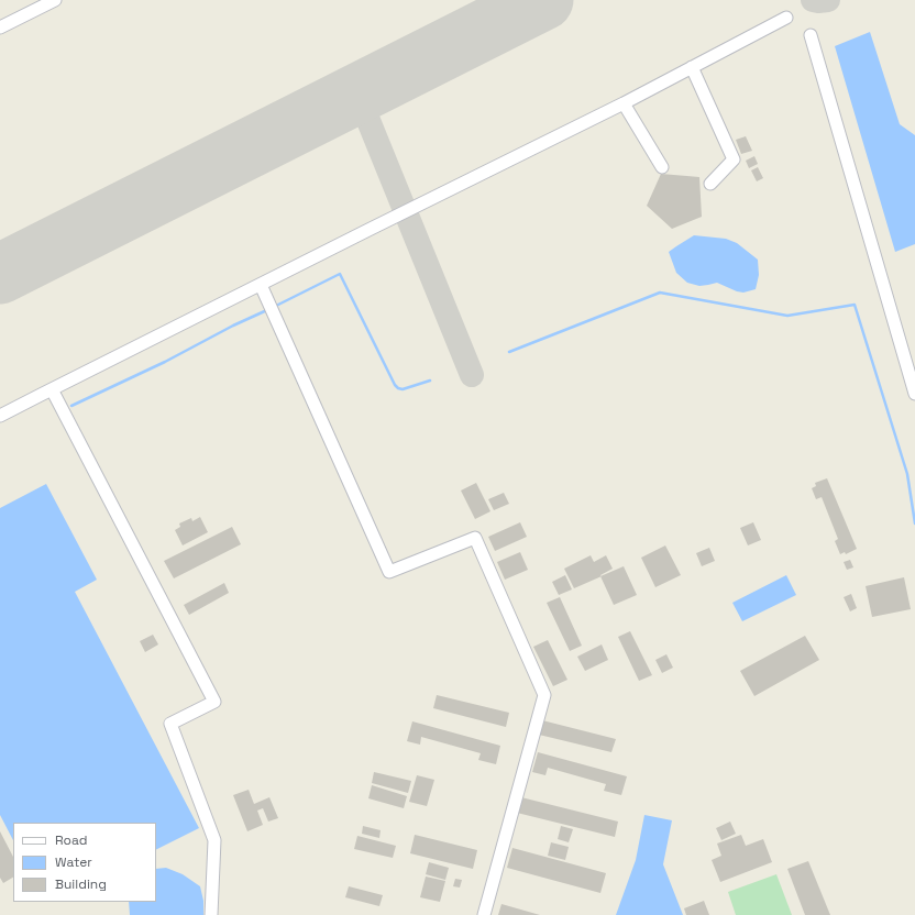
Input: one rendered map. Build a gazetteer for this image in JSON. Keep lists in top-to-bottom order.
{
  "legend": ["Road", "Water", "Building"]
}
